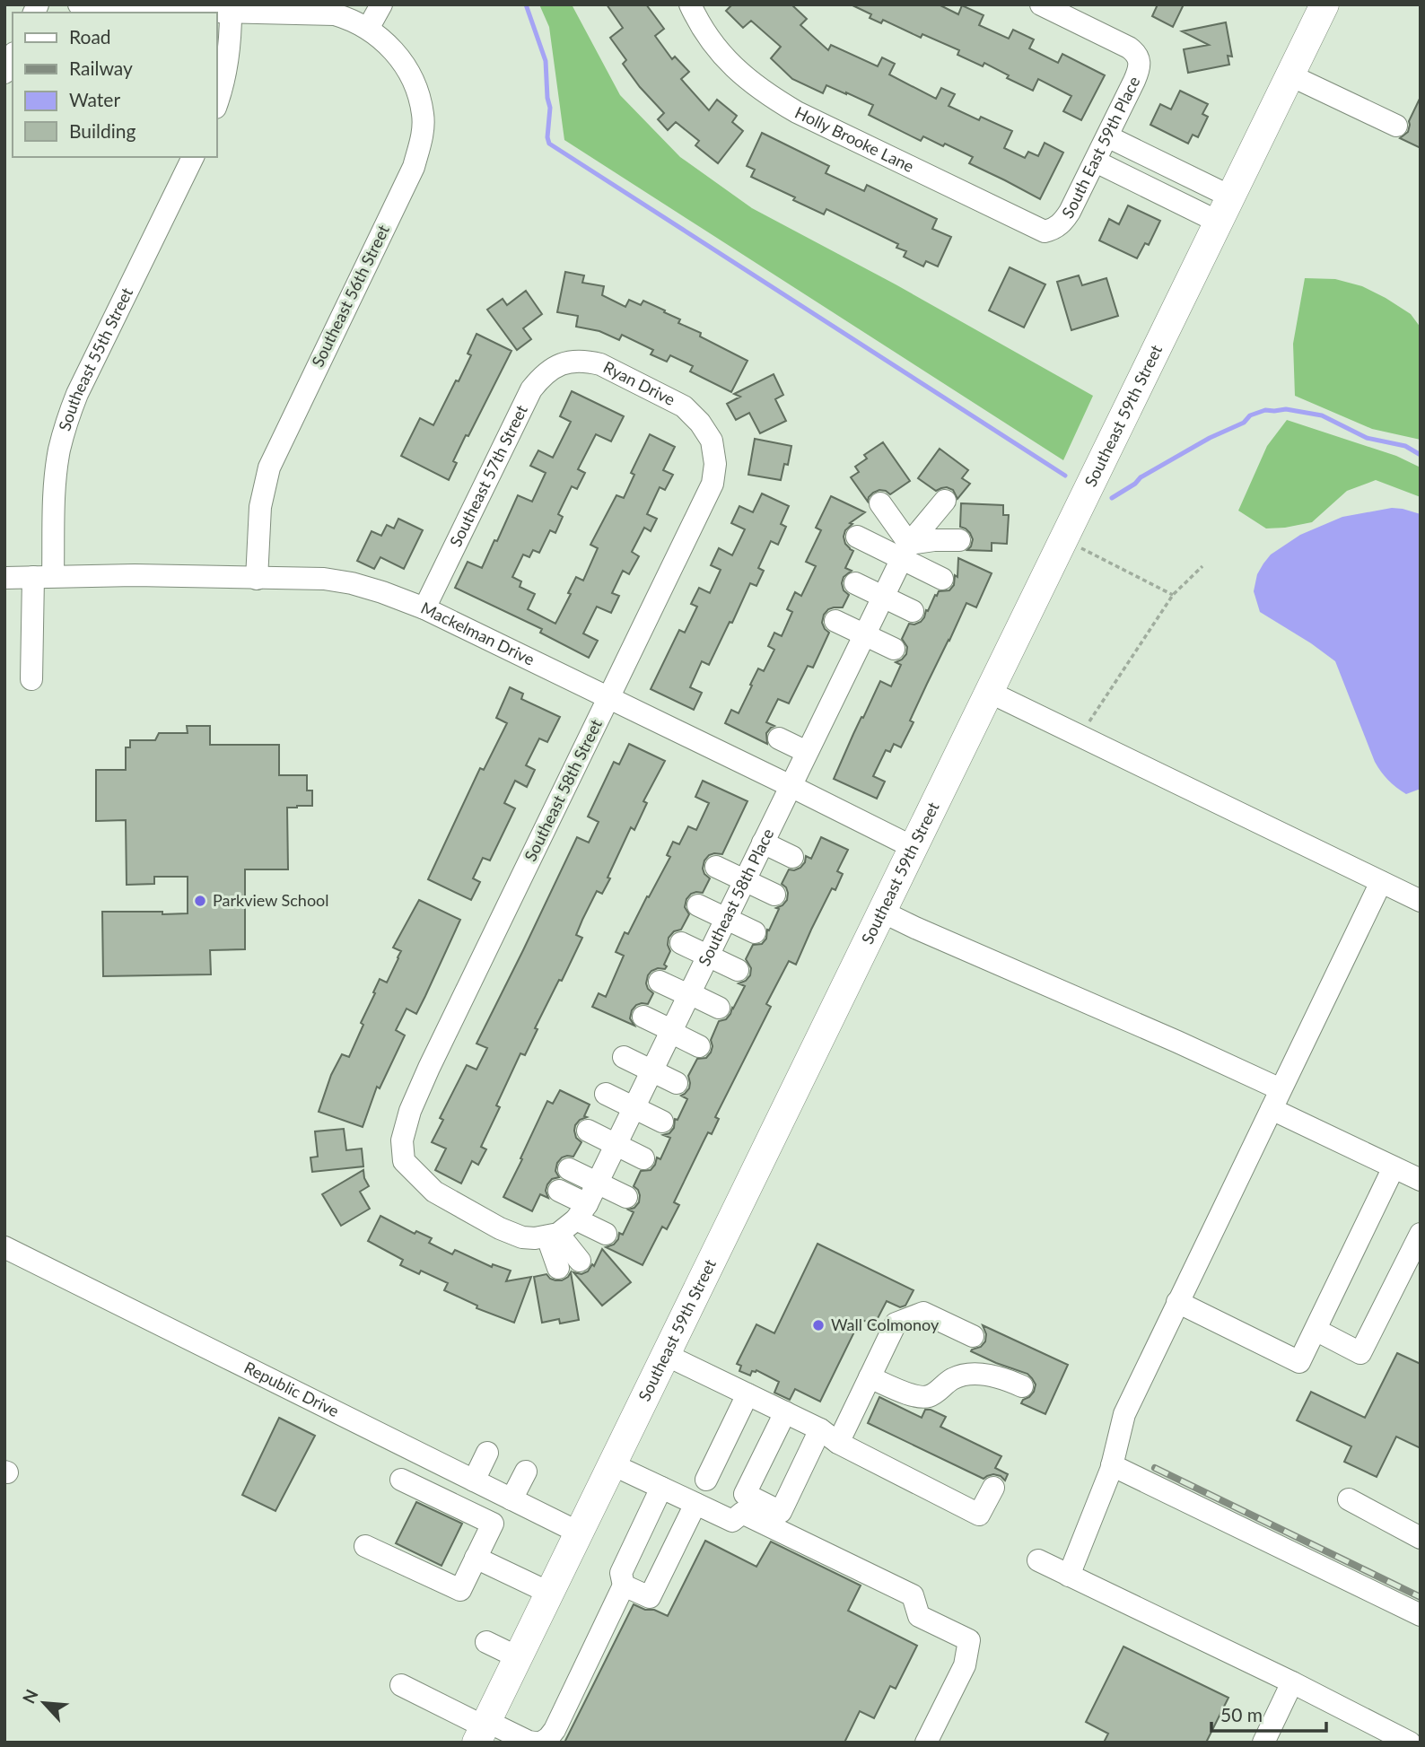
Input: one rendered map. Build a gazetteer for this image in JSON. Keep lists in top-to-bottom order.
{
  "streets": {
    "main road": ["Southeast 59th Street"],
    "street": [
      "Holly Brooke Lane",
      "South East 59th Place",
      "Southeast 56th Street",
      "Southeast 55th Street",
      "Ryan Drive",
      "Southeast 57th Street",
      "Mackelman Drive",
      "Southeast 58th Street",
      "Southeast 58th Place",
      "Republic Drive"
    ]
  },
  "crossings": [
    ["Holly Brooke Lane", "South East 59th Place"],
    ["Southeast 56th Street", "Mackelman Drive"],
    ["Southeast 55th Street", "Mackelman Drive"],
    ["Ryan Drive", "Southeast 57th Street"],
    ["Ryan Drive", "Southeast 58th Street"],
    ["Southeast 59th Street", "Mackelman Drive"],
    ["Southeast 59th Street", "Republic Drive"],
    ["Southeast 57th Street", "Mackelman Drive"],
    ["Mackelman Drive", "Southeast 58th Street"],
    ["Mackelman Drive", "Southeast 58th Place"],
    ["Southeast 58th Street", "Southeast 58th Place"]
  ],
  "places": ["Parkview School", "Wall Colmonoy"],
  "legend": [
    "Road",
    "Railway",
    "Water",
    "Building"
  ],
  "scale_bar": "50 m",
  "north": "top left"
}
